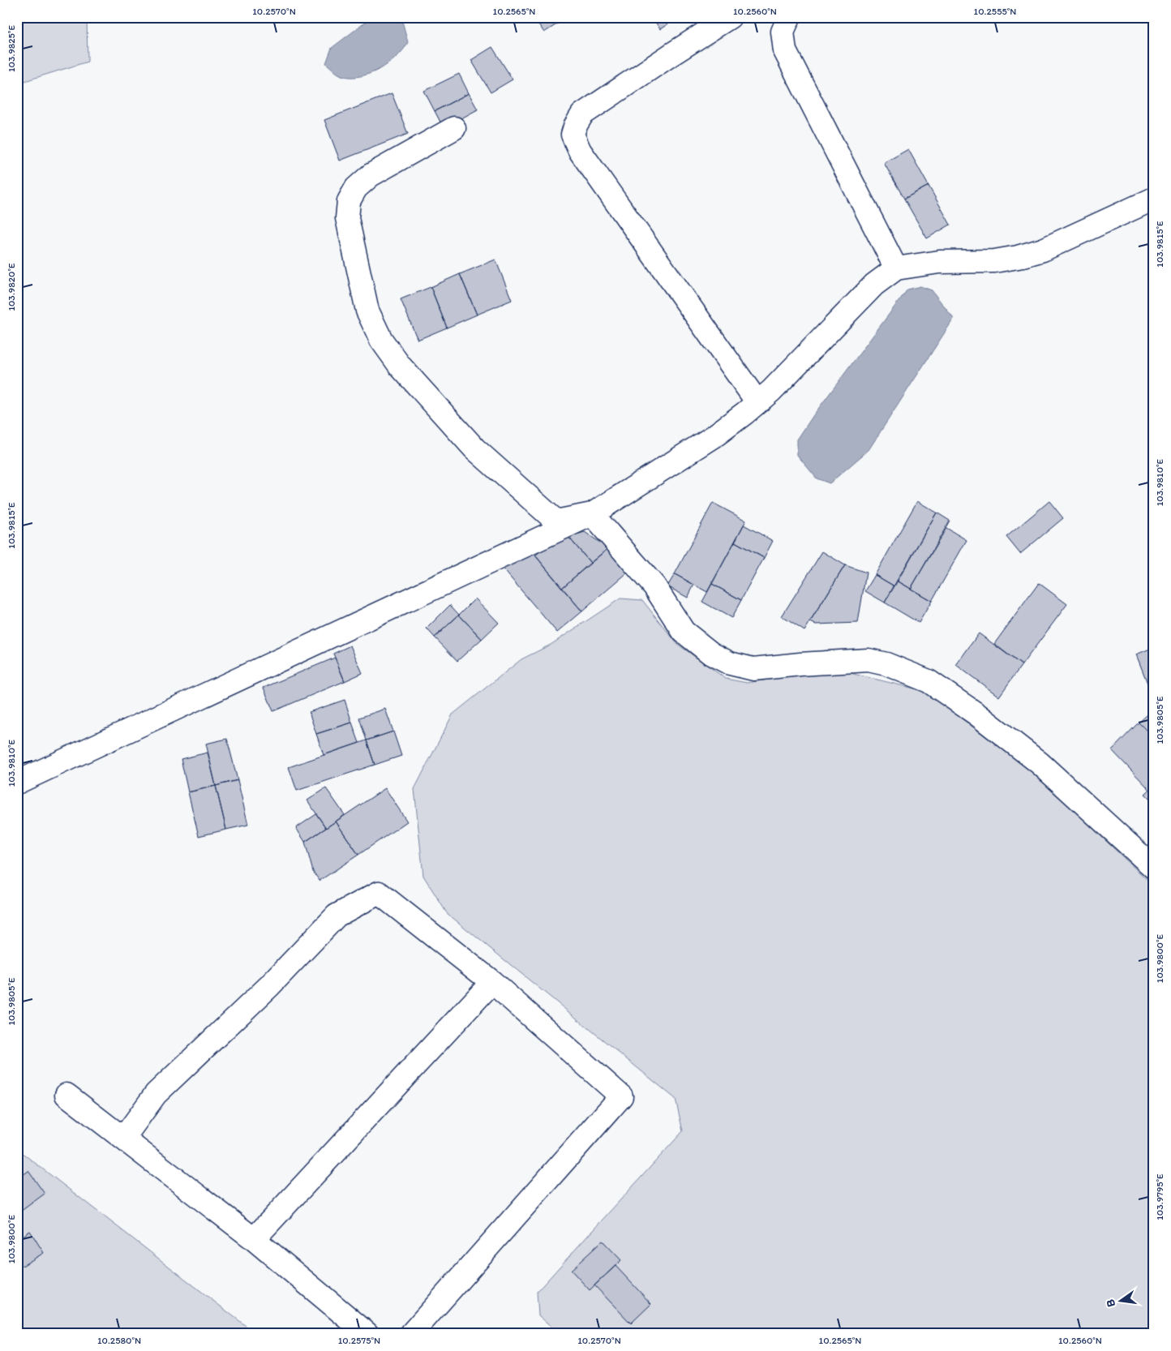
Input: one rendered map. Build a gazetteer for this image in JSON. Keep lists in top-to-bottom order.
{
  "north": "left",
  "coordinates": [
    "10.2570°N",
    "10.2565°N",
    "10.2560°N",
    "10.2555°N",
    "103.9825°E",
    "103.9815°E",
    "103.9820°E",
    "103.9810°E",
    "103.9805°E",
    "103.9800°E",
    "103.9795°E",
    "10.2580°N",
    "10.2575°N"
  ]
}
